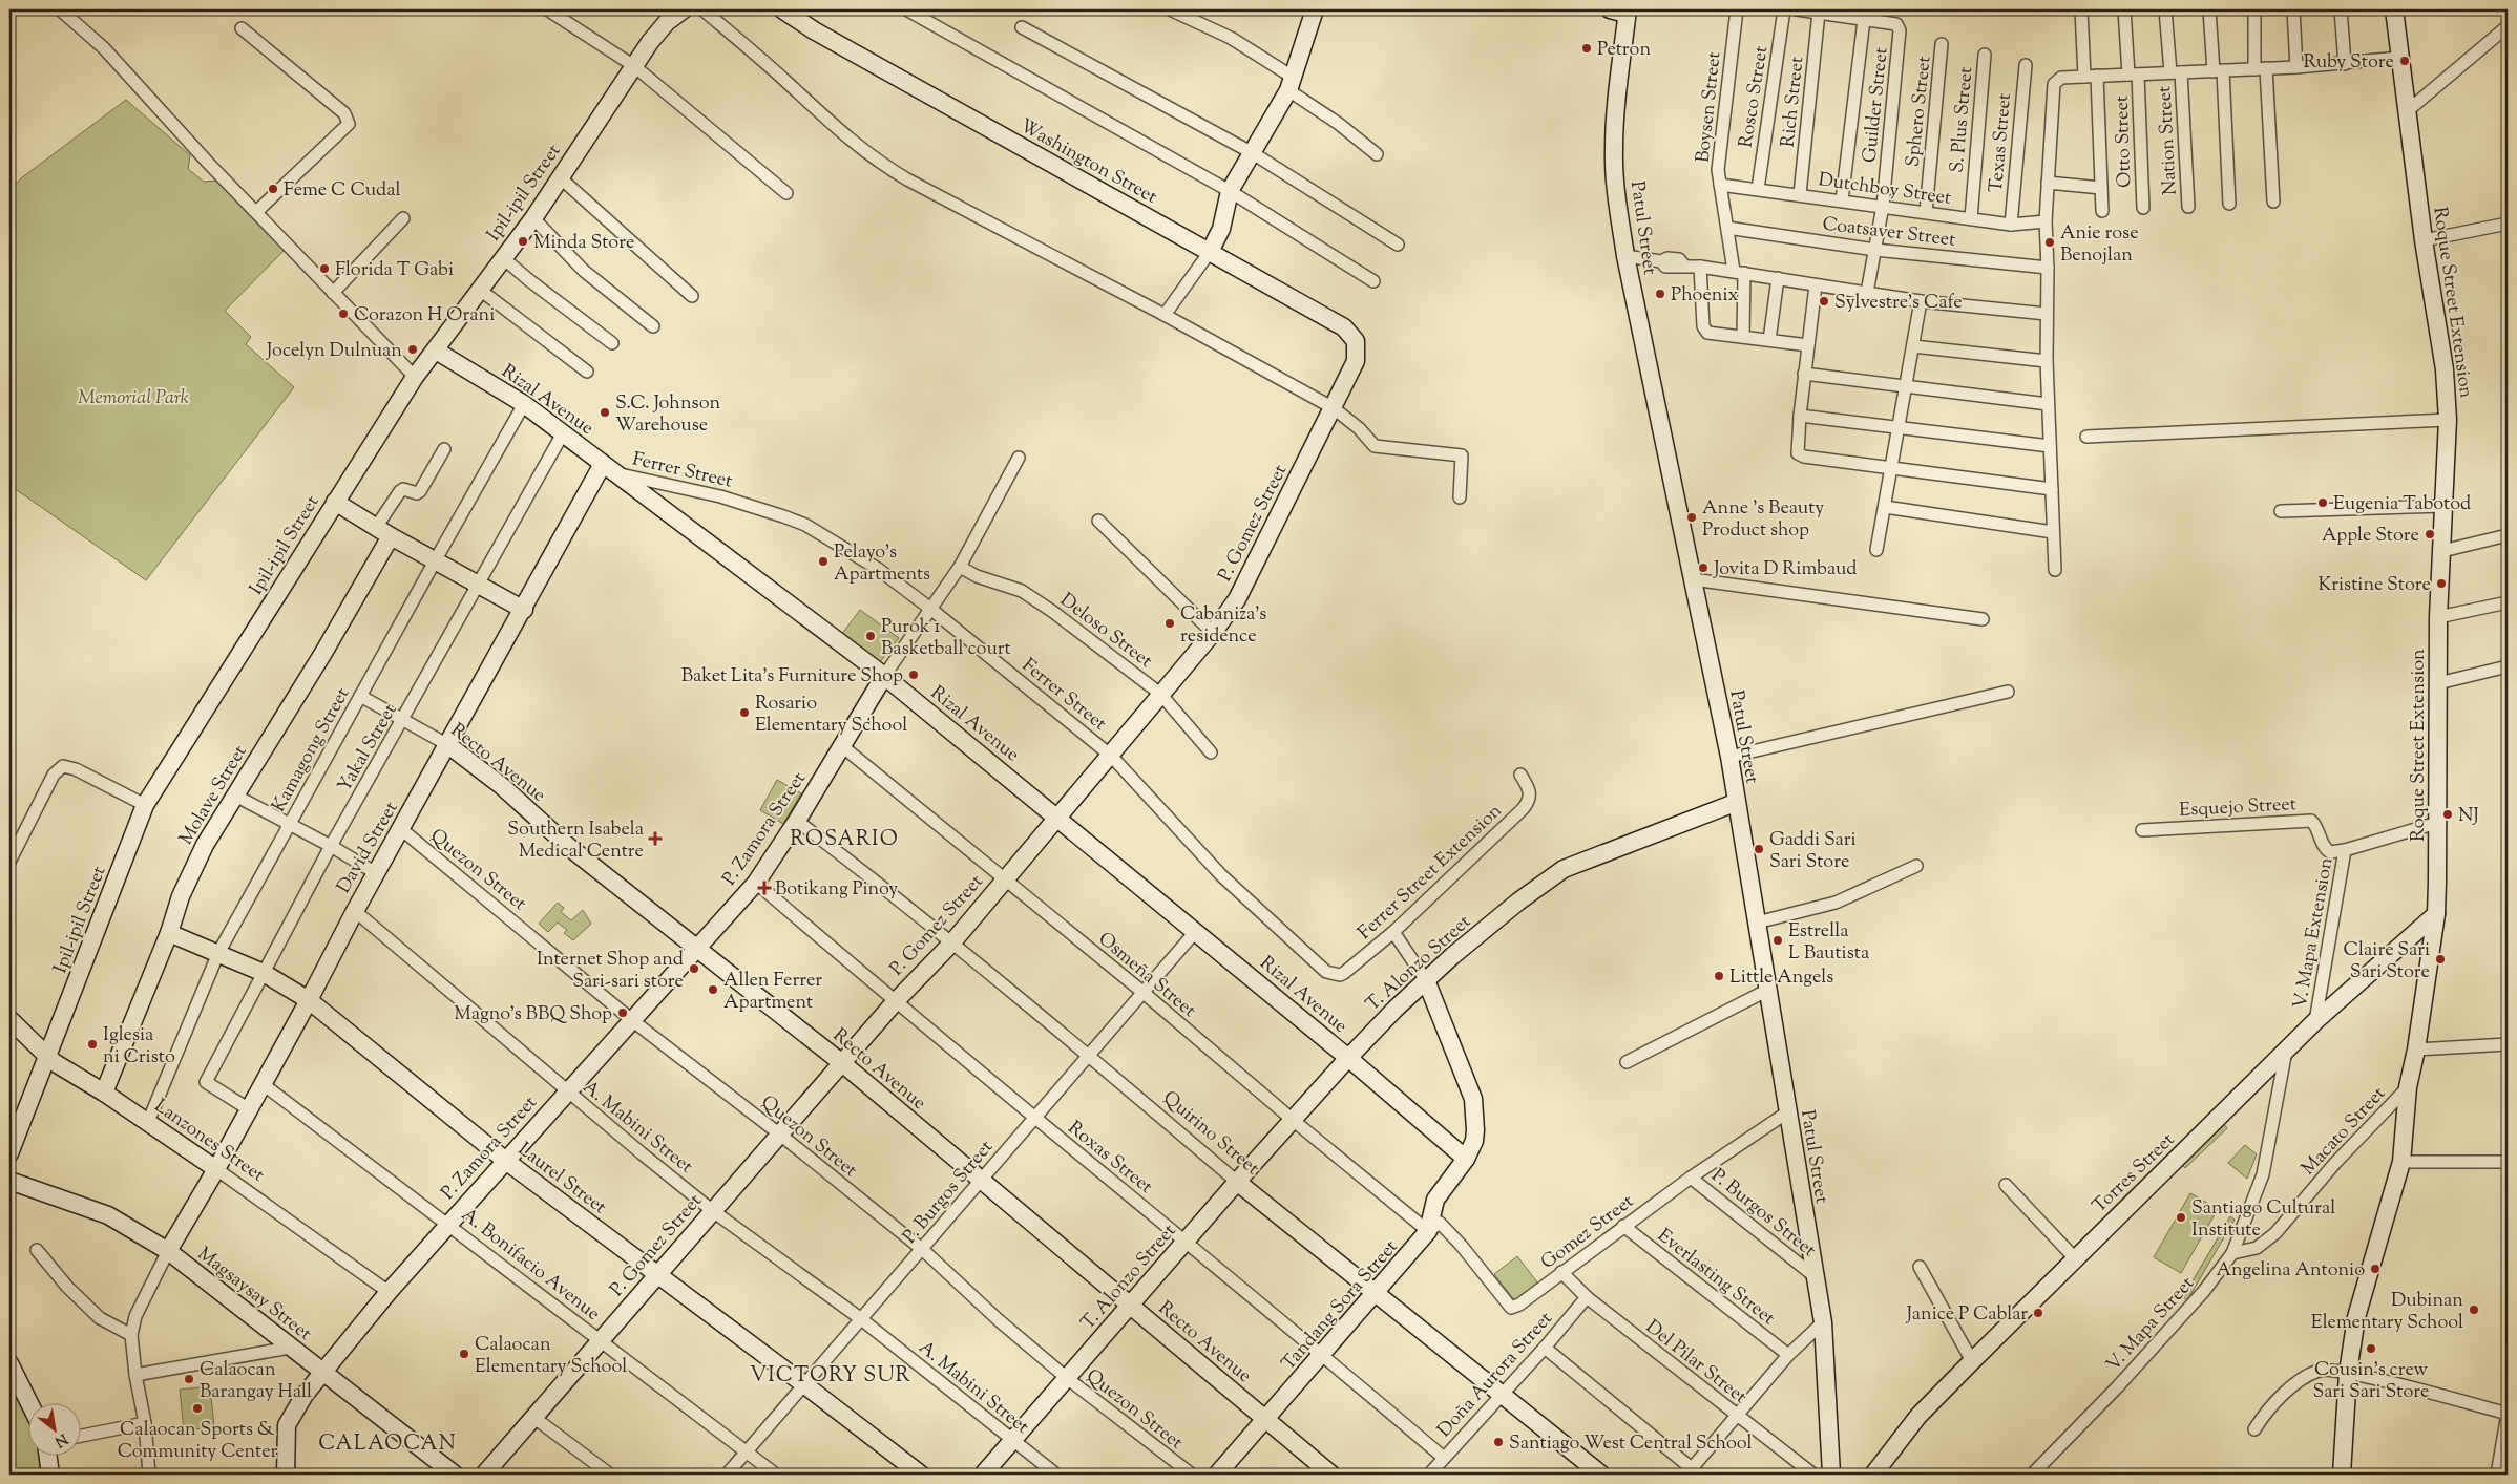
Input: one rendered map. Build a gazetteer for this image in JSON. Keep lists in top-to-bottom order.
{
  "streets": {
    "street": [
      "Rosco Street",
      "Rich Street",
      "Guilder Street",
      "Boysen Street",
      "Sphero Street",
      "S. Plus Street",
      "Nation Street",
      "Otto Street",
      "Texas Street",
      "Washington Street",
      "Dutchboy Street",
      "Ipil-ipil Street",
      "Patul Street",
      "Coatsaver Street",
      "Roque Street Extension",
      "Rizal Avenue",
      "Ferrer Street",
      "P. Gomez Street",
      "Deloso Street",
      "Yakal Street",
      "Kamagong Street",
      "Recto Avenue",
      "Molave Street",
      "Esquejo Street",
      "P. Zamora Street",
      "David Street",
      "Quezon Street",
      "Ferrer Street Extension",
      "V. Mapa Extension",
      "T. Alonzo Street",
      "Osmeña Street",
      "A. Mabini Street",
      "Macato Street",
      "Quirino Street",
      "Lanzones Street",
      "Roxas Street",
      "Torres Street",
      "Laurel Street",
      "P. Burgos Street",
      "Gomez Street",
      "A. Bonifacio Avenue",
      "Everlasting Street",
      "Magsaysay Street",
      "Tandang Sora Street",
      "V. Mapa Street",
      "Del Pilar Street",
      "Doña Aurora Street"
    ]
  },
  "crossings": [
    ["Rosco Street", "Dutchboy Street"],
    ["Rich Street", "Dutchboy Street"],
    ["Guilder Street", "Dutchboy Street"],
    ["Guilder Street", "Coatsaver Street"],
    ["Boysen Street", "Dutchboy Street"],
    ["Boysen Street", "Coatsaver Street"],
    ["Sphero Street", "Dutchboy Street"],
    ["S. Plus Street", "Dutchboy Street"],
    ["Texas Street", "Dutchboy Street"],
    ["Washington Street", "P. Gomez Street"],
    ["Ipil-ipil Street", "Rizal Avenue"],
    ["Ipil-ipil Street", "Lanzones Street"],
    ["Patul Street", "T. Alonzo Street"],
    ["Patul Street", "P. Burgos Street"],
    ["Patul Street", "Gomez Street"],
    ["Roque Street Extension", "Macato Street"],
    ["Roque Street Extension", "Torres Street"],
    ["Rizal Avenue", "Ferrer Street"],
    ["Rizal Avenue", "P. Gomez Street"],
    ["Rizal Avenue", "Yakal Street"],
    ["Rizal Avenue", "Kamagong Street"],
    ["Rizal Avenue", "P. Zamora Street"],
    ["Rizal Avenue", "David Street"],
    ["Rizal Avenue", "T. Alonzo Street"],
    ["Rizal Avenue", "P. Burgos Street"],
    ["Ferrer Street", "P. Gomez Street"],
    ["Ferrer Street", "P. Zamora Street"],
    ["Ferrer Street", "David Street"],
    ["Ferrer Street", "Ferrer Street Extension"],
    ["P. Gomez Street", "Deloso Street"],
    ["P. Gomez Street", "Recto Avenue"],
    ["P. Gomez Street", "Quezon Street"],
    ["P. Gomez Street", "Osmeña Street"],
    ["P. Gomez Street", "A. Mabini Street"],
    ["P. Gomez Street", "Quirino Street"],
    ["P. Gomez Street", "Roxas Street"],
    ["P. Gomez Street", "Laurel Street"],
    ["P. Gomez Street", "A. Bonifacio Avenue"],
    ["Deloso Street", "P. Zamora Street"],
    ["Yakal Street", "Recto Avenue"],
    ["Yakal Street", "David Street"],
    ["Yakal Street", "Laurel Street"],
    ["Kamagong Street", "Recto Avenue"],
    ["Kamagong Street", "Lanzones Street"],
    ["Kamagong Street", "Laurel Street"],
    ["Recto Avenue", "P. Zamora Street"],
    ["Recto Avenue", "David Street"],
    ["Recto Avenue", "T. Alonzo Street"],
    ["Recto Avenue", "P. Burgos Street"],
    ["Recto Avenue", "Tandang Sora Street"],
    ["Molave Street", "Lanzones Street"],
    ["Molave Street", "Laurel Street"],
    ["Esquejo Street", "V. Mapa Extension"],
    ["P. Zamora Street", "Quezon Street"],
    ["P. Zamora Street", "Osmeña Street"],
    ["P. Zamora Street", "A. Mabini Street"],
    ["P. Zamora Street", "Quirino Street"],
    ["P. Zamora Street", "Lanzones Street"],
    ["P. Zamora Street", "Roxas Street"],
    ["P. Zamora Street", "Laurel Street"],
    ["P. Zamora Street", "A. Bonifacio Avenue"],
    ["P. Zamora Street", "Magsaysay Street"],
    ["David Street", "Quezon Street"],
    ["David Street", "A. Mabini Street"],
    ["David Street", "Lanzones Street"],
    ["David Street", "Laurel Street"],
    ["David Street", "A. Bonifacio Avenue"],
    ["David Street", "Magsaysay Street"],
    ["Quezon Street", "T. Alonzo Street"],
    ["Quezon Street", "P. Burgos Street"],
    ["V. Mapa Extension", "Torres Street"],
    ["T. Alonzo Street", "Osmeña Street"],
    ["T. Alonzo Street", "A. Mabini Street"],
    ["T. Alonzo Street", "Quirino Street"],
    ["T. Alonzo Street", "Roxas Street"],
    ["Osmeña Street", "P. Burgos Street"],
    ["Osmeña Street", "Gomez Street"],
    ["Osmeña Street", "Tandang Sora Street"],
    ["A. Mabini Street", "P. Burgos Street"],
    ["Macato Street", "V. Mapa Street"],
    ["Quirino Street", "P. Burgos Street"],
    ["Quirino Street", "Tandang Sora Street"],
    ["Quirino Street", "Doña Aurora Street"],
    ["Roxas Street", "P. Burgos Street"],
    ["Roxas Street", "Tandang Sora Street"],
    ["Roxas Street", "Doña Aurora Street"],
    ["Torres Street", "V. Mapa Street"],
    ["Laurel Street", "P. Burgos Street"],
    ["P. Burgos Street", "Gomez Street"],
    ["P. Burgos Street", "A. Bonifacio Avenue"],
    ["Gomez Street", "Everlasting Street"],
    ["Gomez Street", "Tandang Sora Street"],
    ["Gomez Street", "Del Pilar Street"],
    ["Del Pilar Street", "Doña Aurora Street"]
  ],
  "districts": ["ROSARIO", "VICTORY SUR", "CALAOCAN"],
  "parks": ["Memorial Park"],
  "places": {
    "other": [
      "Petron",
      "Ruby Store",
      "Feme C Cudal",
      "Minda Store",
      "Anie rose Benojlan",
      "Florida T Gabi",
      "Phoenix",
      "Sylvestre's Cafe",
      "Corazon H Orani",
      "Jocelyn Dulnuan",
      "S.C. Johnson Warehouse",
      "Eugenia Tabotod",
      "Anne 's Beauty Product shop",
      "Apple Store",
      "Pelayo's Apartments",
      "Jovita D Rimbaud",
      "Kristine Store",
      "Cabaniza's residence",
      "Purok 1 Basketball court",
      "Baket Lita's Furniture Shop",
      "Rosario Elementary School",
      "NJ",
      "Gaddi Sari Sari Store",
      "Estrella L Bautista",
      "Claire Sari Sari Store",
      "Internet Shop and Sari-sari store",
      "Little Angels",
      "Allen Ferrer Apartment",
      "Magno's BBQ Shop",
      "Iglesia ni Cristo",
      "Santiago Cultural Institute",
      "Angelina Antonio",
      "Dubinan Elementary School",
      "Janice P Cablar",
      "Cousin's crew Sari Sari Store",
      "Calaocan Elementary School",
      "Calaocan Barangay Hall",
      "Calaocan Sports & Community Center",
      "Santiago West Central School"
    ],
    "health": ["Southern Isabela Medical Centre", "Botikang Pinoy"]
  },
  "north": "bottom right"
}
